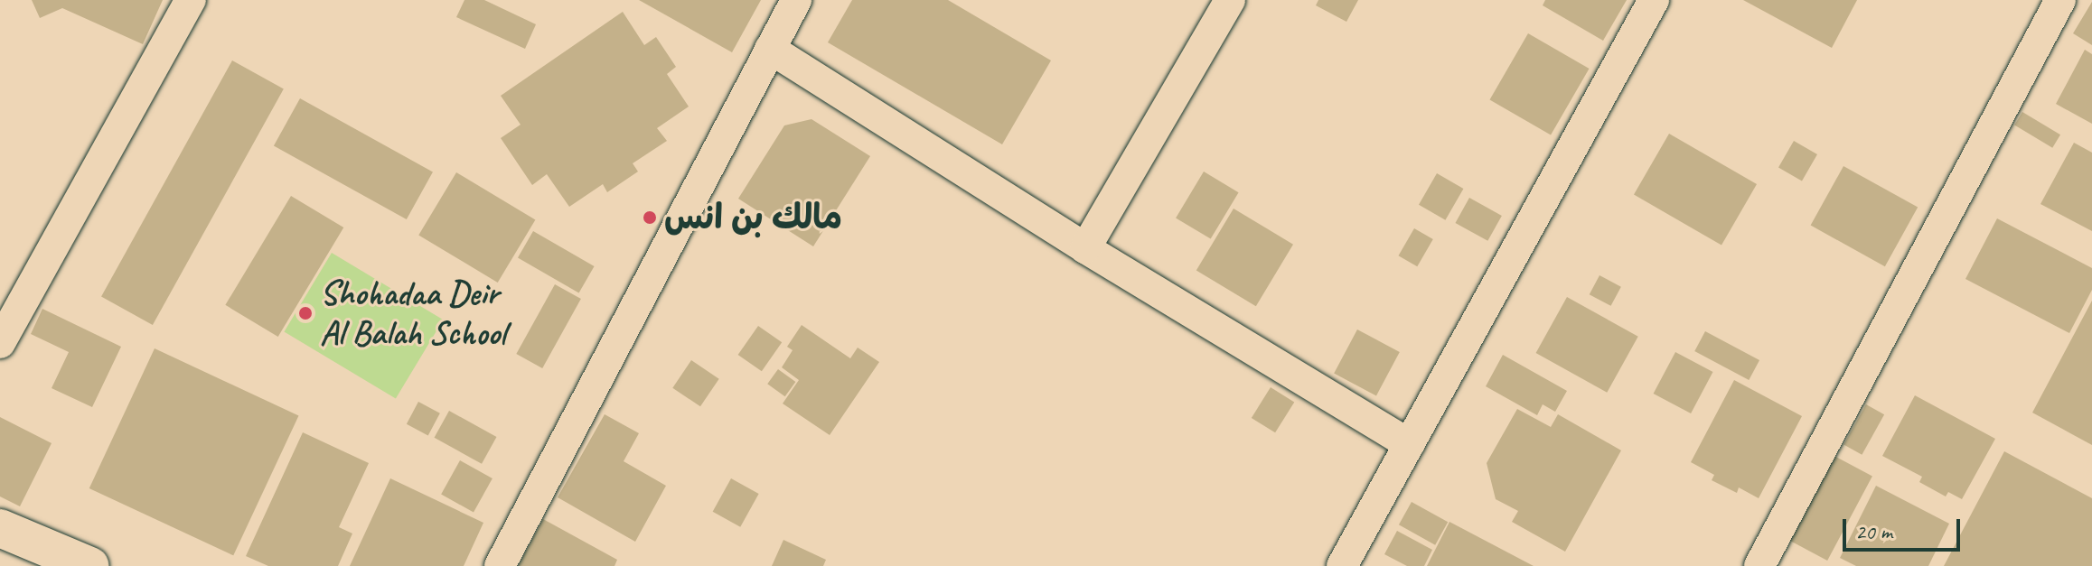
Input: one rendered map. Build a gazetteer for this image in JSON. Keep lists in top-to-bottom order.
{
  "places": ["مالك بن انس", "Shohadaa Deir Al Balah School"],
  "scale_bar": "20 m"
}
